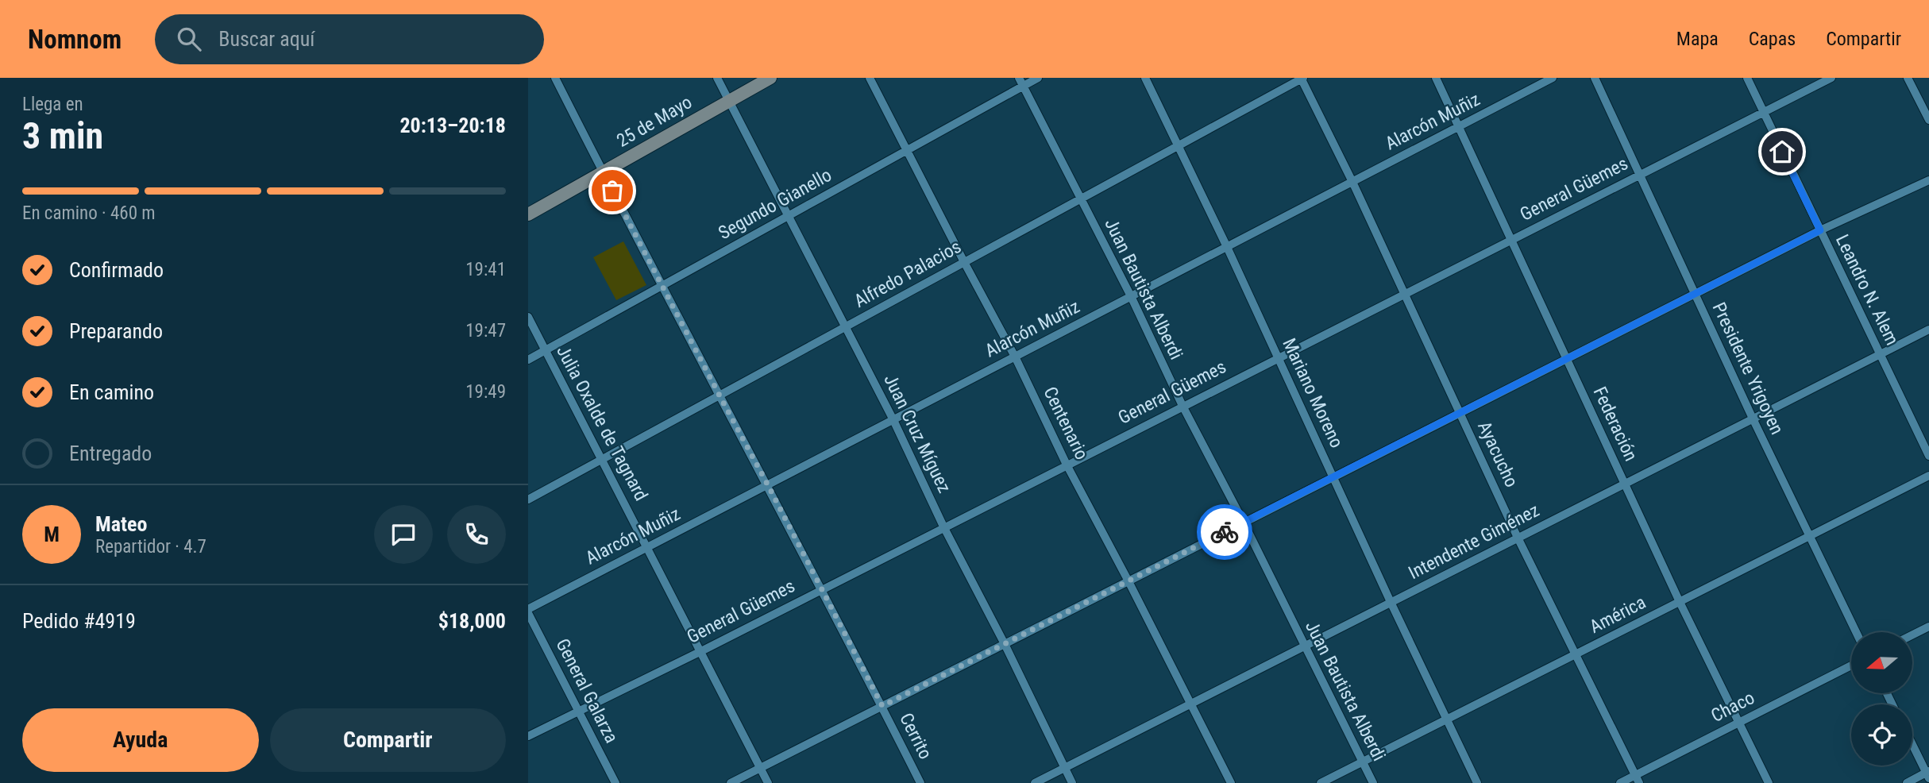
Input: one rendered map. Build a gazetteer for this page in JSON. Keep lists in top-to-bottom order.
{
  "streets": {
    "street": [
      "25 de Mayo",
      "Alarcón Muñiz",
      "General Güemes",
      "Segundo Gianello",
      "Alfredo Palacios",
      "Juan Bautista Alberdi",
      "Leandro N. Alem",
      "Presidente Yrigoyen",
      "Mariano Moreno",
      "Julia Oxalde de Tagnard",
      "Centenario",
      "Federación",
      "Juan Cruz Míguez",
      "Ayacucho",
      "Intendente Giménez",
      "América",
      "General Galarza",
      "Chaco",
      "Cerrito"
    ]
  },
  "crossings": [
    ["25 de Mayo", "Juan Cruz Míguez"],
    ["25 de Mayo", "Cerrito"],
    ["Alarcón Muñiz", "Juan Bautista Alberdi"],
    ["Alarcón Muñiz", "Mariano Moreno"],
    ["Alarcón Muñiz", "Julia Oxalde de Tagnard"],
    ["Alarcón Muñiz", "Centenario"],
    ["Alarcón Muñiz", "Federación"],
    ["Alarcón Muñiz", "Juan Cruz Míguez"],
    ["Alarcón Muñiz", "Ayacucho"],
    ["Alarcón Muñiz", "General Galarza"],
    ["Alarcón Muñiz", "Cerrito"],
    ["General Güemes", "Juan Bautista Alberdi"],
    ["General Güemes", "Leandro N. Alem"],
    ["General Güemes", "Presidente Yrigoyen"],
    ["General Güemes", "Mariano Moreno"],
    ["General Güemes", "Julia Oxalde de Tagnard"],
    ["General Güemes", "Centenario"],
    ["General Güemes", "Federación"],
    ["General Güemes", "Juan Cruz Míguez"],
    ["General Güemes", "Ayacucho"],
    ["General Güemes", "General Galarza"],
    ["General Güemes", "Cerrito"],
    ["Segundo Gianello", "Juan Bautista Alberdi"],
    ["Segundo Gianello", "Julia Oxalde de Tagnard"],
    ["Segundo Gianello", "Centenario"],
    ["Segundo Gianello", "Juan Cruz Míguez"],
    ["Segundo Gianello", "Cerrito"],
    ["Alfredo Palacios", "Juan Bautista Alberdi"],
    ["Alfredo Palacios", "Mariano Moreno"],
    ["Alfredo Palacios", "Julia Oxalde de Tagnard"],
    ["Alfredo Palacios", "Centenario"],
    ["Alfredo Palacios", "Juan Cruz Míguez"],
    ["Alfredo Palacios", "Ayacucho"],
    ["Alfredo Palacios", "Cerrito"],
    ["Juan Bautista Alberdi", "Intendente Giménez"],
    ["Juan Bautista Alberdi", "América"],
    ["Leandro N. Alem", "Intendente Giménez"],
    ["Presidente Yrigoyen", "Intendente Giménez"],
    ["Presidente Yrigoyen", "América"],
    ["Mariano Moreno", "Intendente Giménez"],
    ["Mariano Moreno", "América"],
    ["Centenario", "Intendente Giménez"],
    ["Federación", "Intendente Giménez"],
    ["Federación", "América"],
    ["Federación", "Chaco"],
    ["Juan Cruz Míguez", "Intendente Giménez"],
    ["Ayacucho", "Intendente Giménez"],
    ["Ayacucho", "América"],
    ["Ayacucho", "Chaco"]
  ],
  "north": "left",
  "page": {
    "header": "Nomnom",
    "search": "Buscar aquí",
    "nav": ["Mapa", "Capas", "Compartir"],
    "heading": ["3 min", "Llega en", "20:13–20:18"],
    "panel": [
      "Mateo",
      "Repartidor · 4.7",
      "Pedido #4919",
      "$18,000"
    ],
    "bar": "En camino · 460 m",
    "list": [
      ["Confirmado", "19:41"],
      ["Preparando", "19:47"],
      ["En camino", "19:49"],
      "Entregado"
    ],
    "round": "M",
    "buttons": ["Ayuda", "Compartir"]
  }
}
